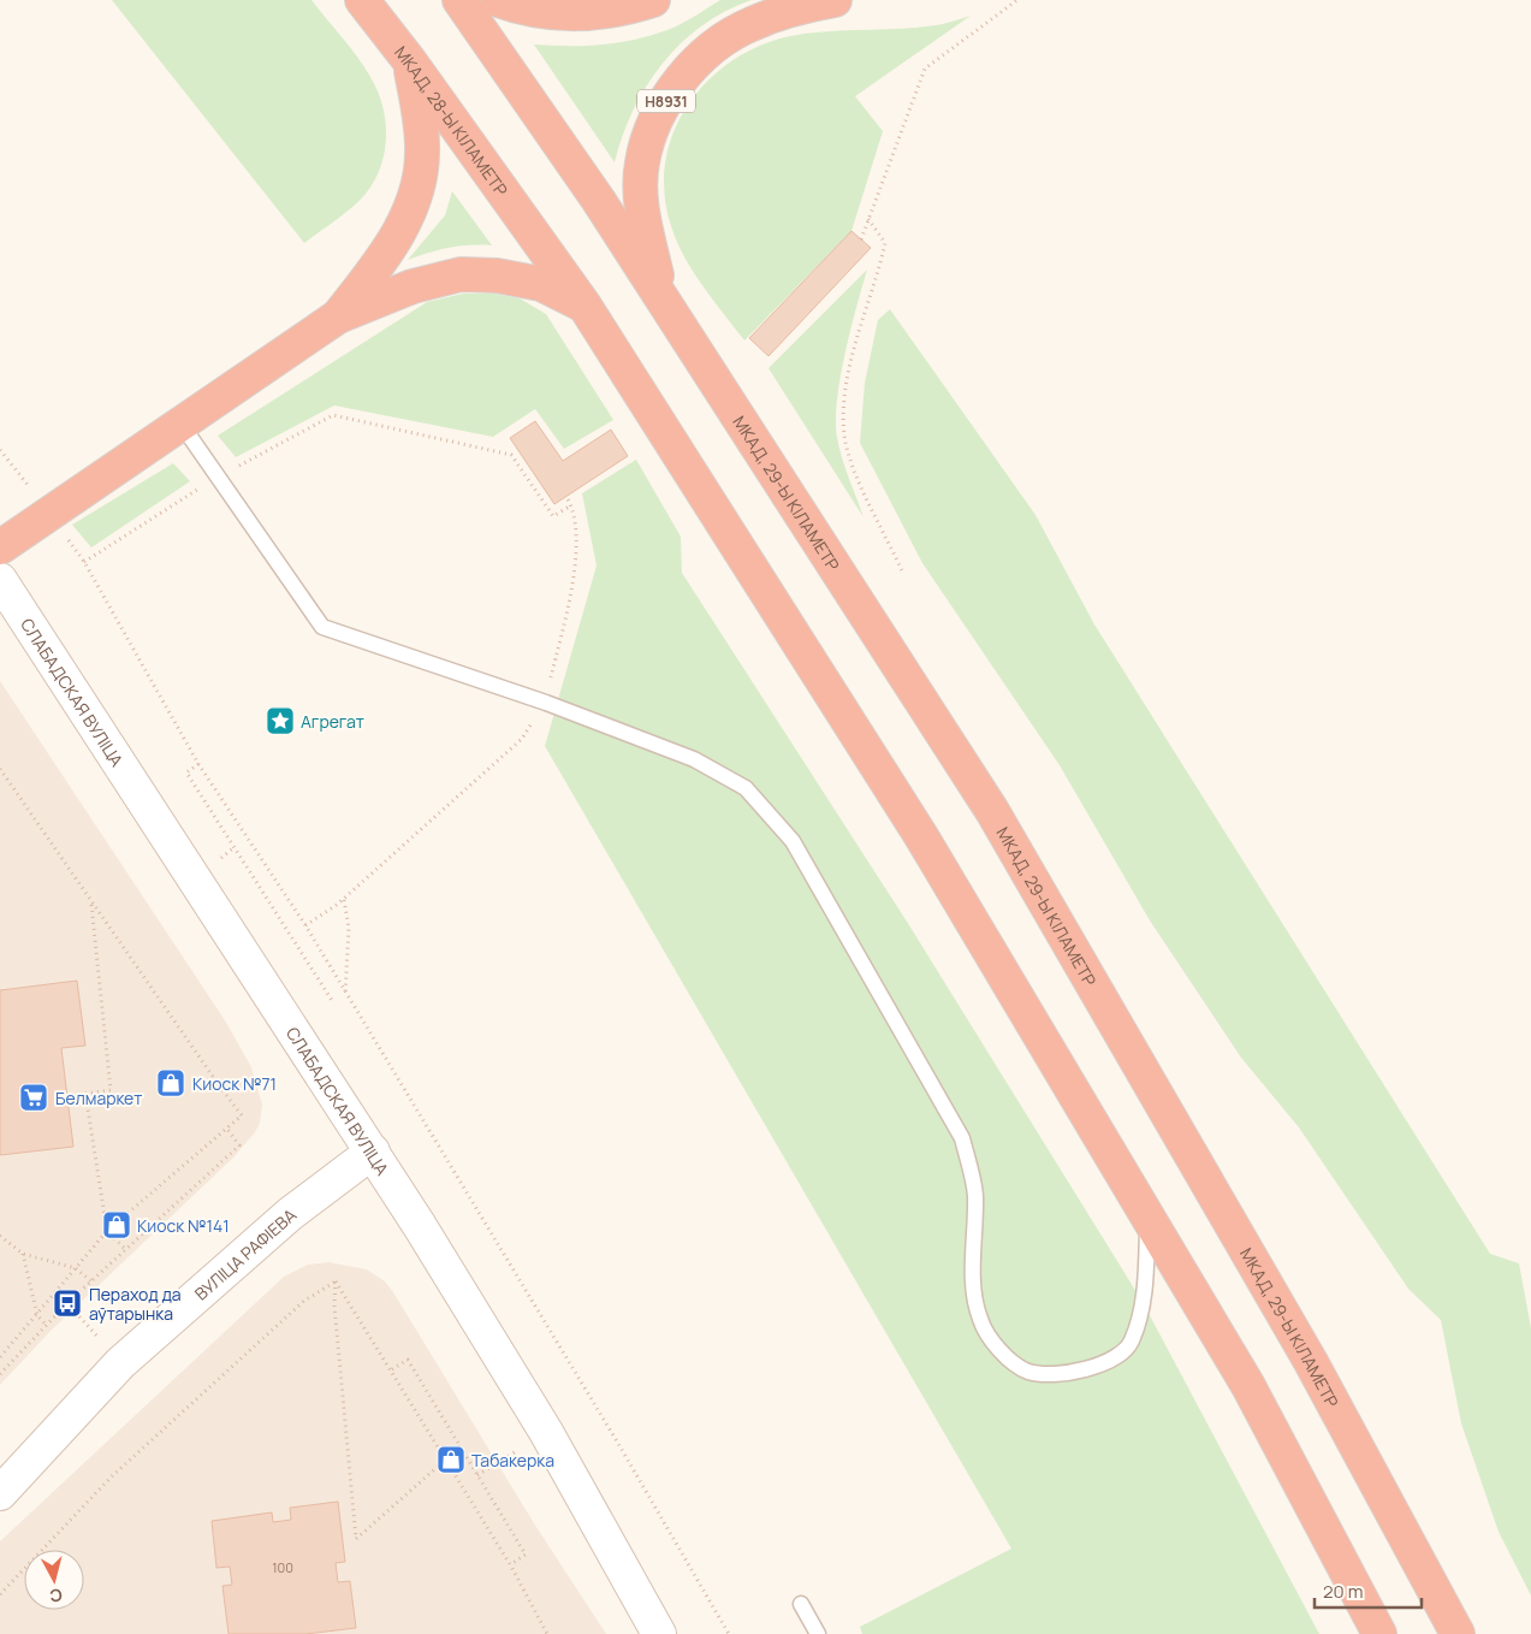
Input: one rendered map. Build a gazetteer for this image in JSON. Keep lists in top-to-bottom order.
{
  "streets": {
    "highway": ["Н8931", "МКАД, 28-Ы КІЛАМЕТР", "МКАД, 29-Ы КІЛАМЕТР"],
    "main road": ["СЛАБАДСКАЯ ВУЛІЦА", "ВУЛІЦА РАФІЕВА"]
  },
  "crossings": [
    ["Н8931", "МКАД, 29-Ы КІЛАМЕТР"],
    ["СЛАБАДСКАЯ ВУЛІЦА", "ВУЛІЦА РАФІЕВА"]
  ],
  "places": {
    "place": ["Агрегат"],
    "shop": ["Киоск №71", "Киоск №141", "Табакерка"],
    "supermarket": ["Белмаркет"],
    "bus stop": ["Пераход да аўтарынка"]
  },
  "house_numbers": ["100"],
  "scale_bar": "20 m",
  "north": "bottom"
}
